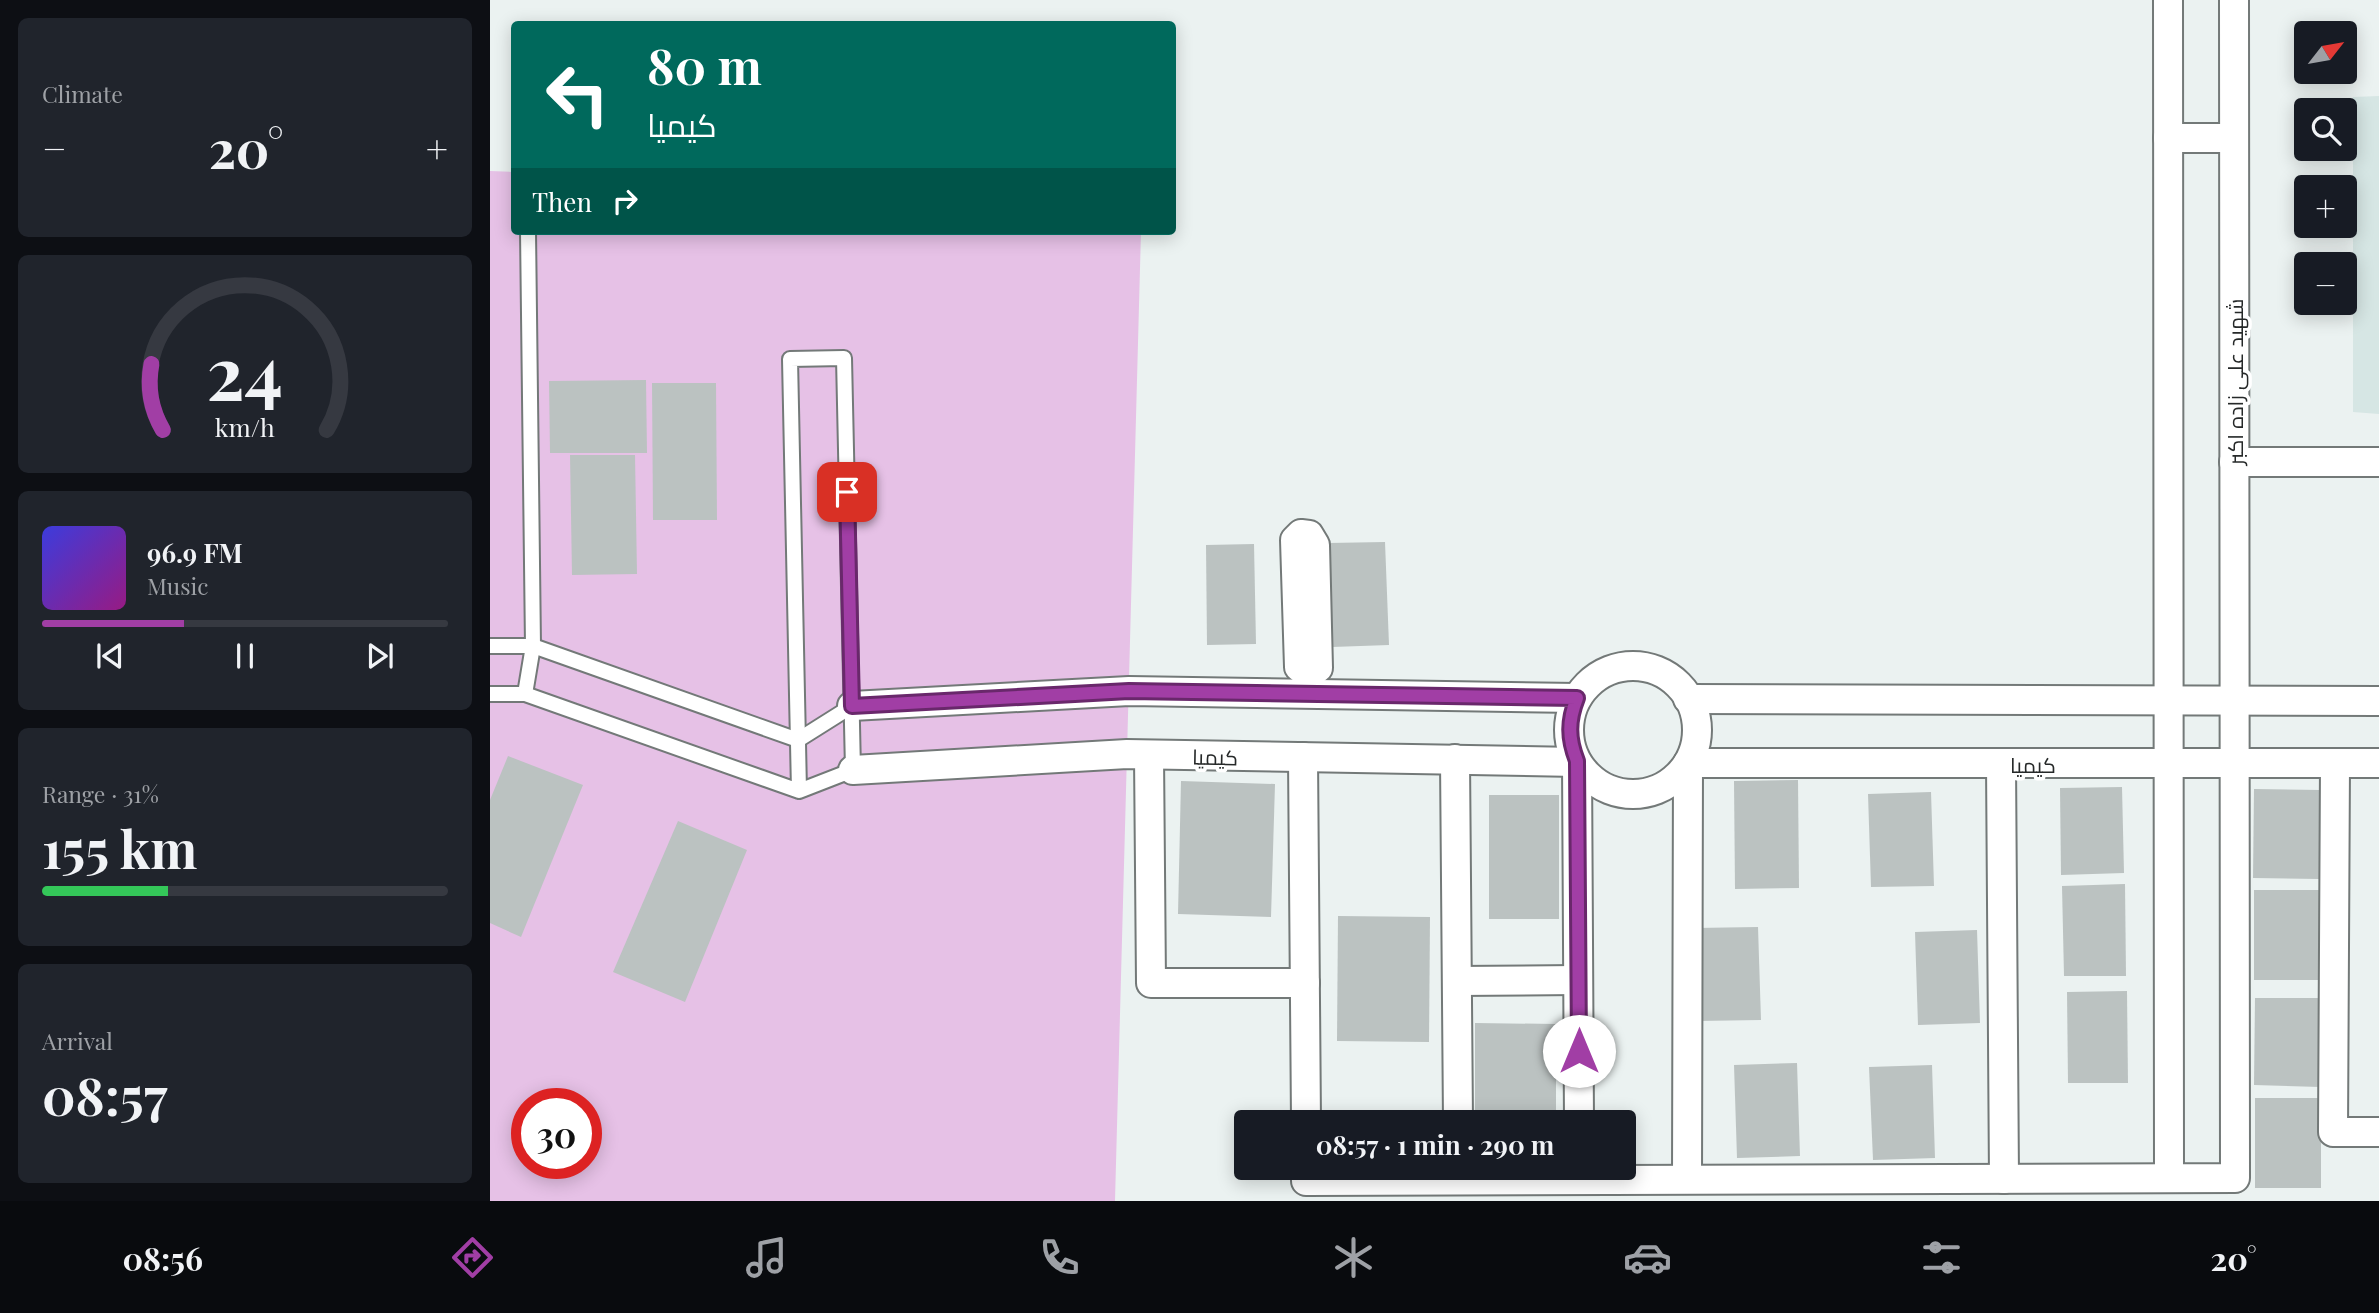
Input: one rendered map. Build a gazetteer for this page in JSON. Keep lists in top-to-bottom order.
{
  "streets": {
    "street": ["شهید علی زاده اکبر", "کیمیا"]
  },
  "crossings": [
    ["شهید علی زاده اکبر", "کیمیا"]
  ],
  "north": "top right",
  "page": {
    "tile": [
      "Climate",
      ["Range · 31%", "155 km"],
      ["Arrival", "08:57"]
    ],
    "map_buttons": ["+", "−"],
    "turn": ["80 m", "کیمیا"],
    "heat": ["−", "20°", "+"],
    "then": "Then",
    "song": ["96.9 FM", "Music"],
    "limit": "30",
    "trip": "08:57 · 1 min · 290 m",
    "tabs": ["08:56", "20°"],
    "gauge": ["24", "km/h"]
  }
}
